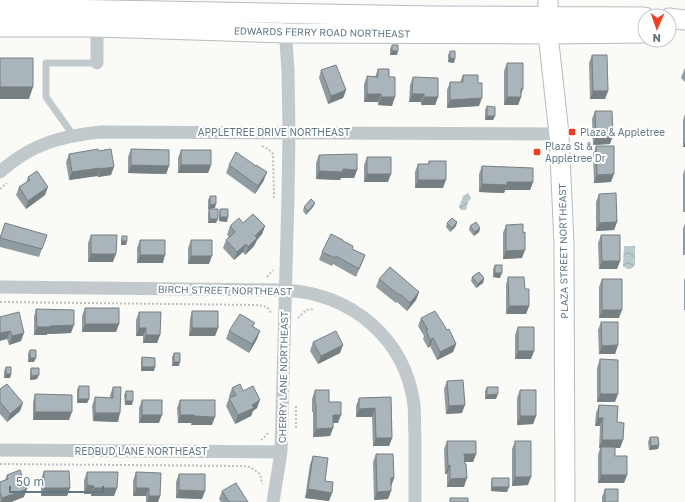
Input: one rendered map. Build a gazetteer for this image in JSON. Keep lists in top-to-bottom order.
{
  "streets": {
    "main road": ["EDWARDS FERRY ROAD NORTHEAST", "PLAZA STREET NORTHEAST"],
    "street": [
      "APPLETREE DRIVE NORTHEAST",
      "BIRCH STREET NORTHEAST",
      "CHERRY LANE NORTHEAST",
      "REDBUD LANE NORTHEAST"
    ]
  },
  "crossings": [
    ["EDWARDS FERRY ROAD NORTHEAST", "PLAZA STREET NORTHEAST"],
    ["EDWARDS FERRY ROAD NORTHEAST", "CHERRY LANE NORTHEAST"],
    ["APPLETREE DRIVE NORTHEAST", "PLAZA STREET NORTHEAST"],
    ["APPLETREE DRIVE NORTHEAST", "CHERRY LANE NORTHEAST"],
    ["BIRCH STREET NORTHEAST", "CHERRY LANE NORTHEAST"],
    ["CHERRY LANE NORTHEAST", "REDBUD LANE NORTHEAST"]
  ],
  "places": {
    "transit": ["Plaza & Appletree", "Plaza St & Appletree Dr"]
  },
  "scale_bar": "50 m",
  "north": "bottom"
}
